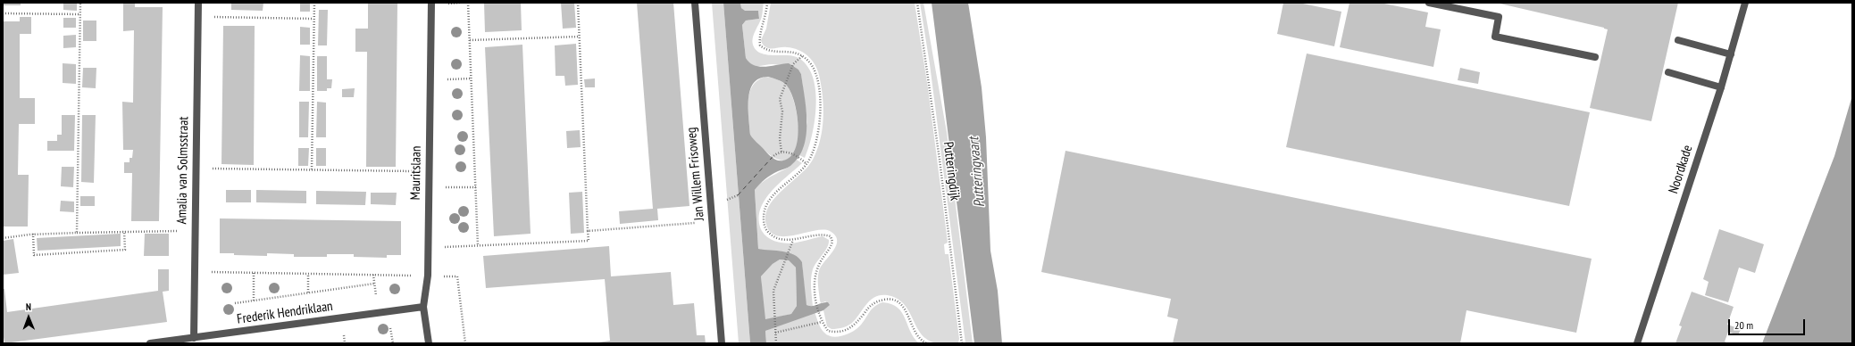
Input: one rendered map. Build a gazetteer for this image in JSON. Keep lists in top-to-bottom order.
{
  "streets": {
    "street": [
      "Noordkade",
      "Amalia van Solmsstraat",
      "Mauritslaan",
      "Jan Willem Frisoweg",
      "Frederik Hendriklaan"
    ],
    "path": ["Putteringdijk"]
  },
  "crossings": [
    ["Amalia van Solmsstraat", "Frederik Hendriklaan"],
    ["Mauritslaan", "Frederik Hendriklaan"]
  ],
  "water": ["Putteringvaart"],
  "scale_bar": "20 m",
  "north": "top"
}
